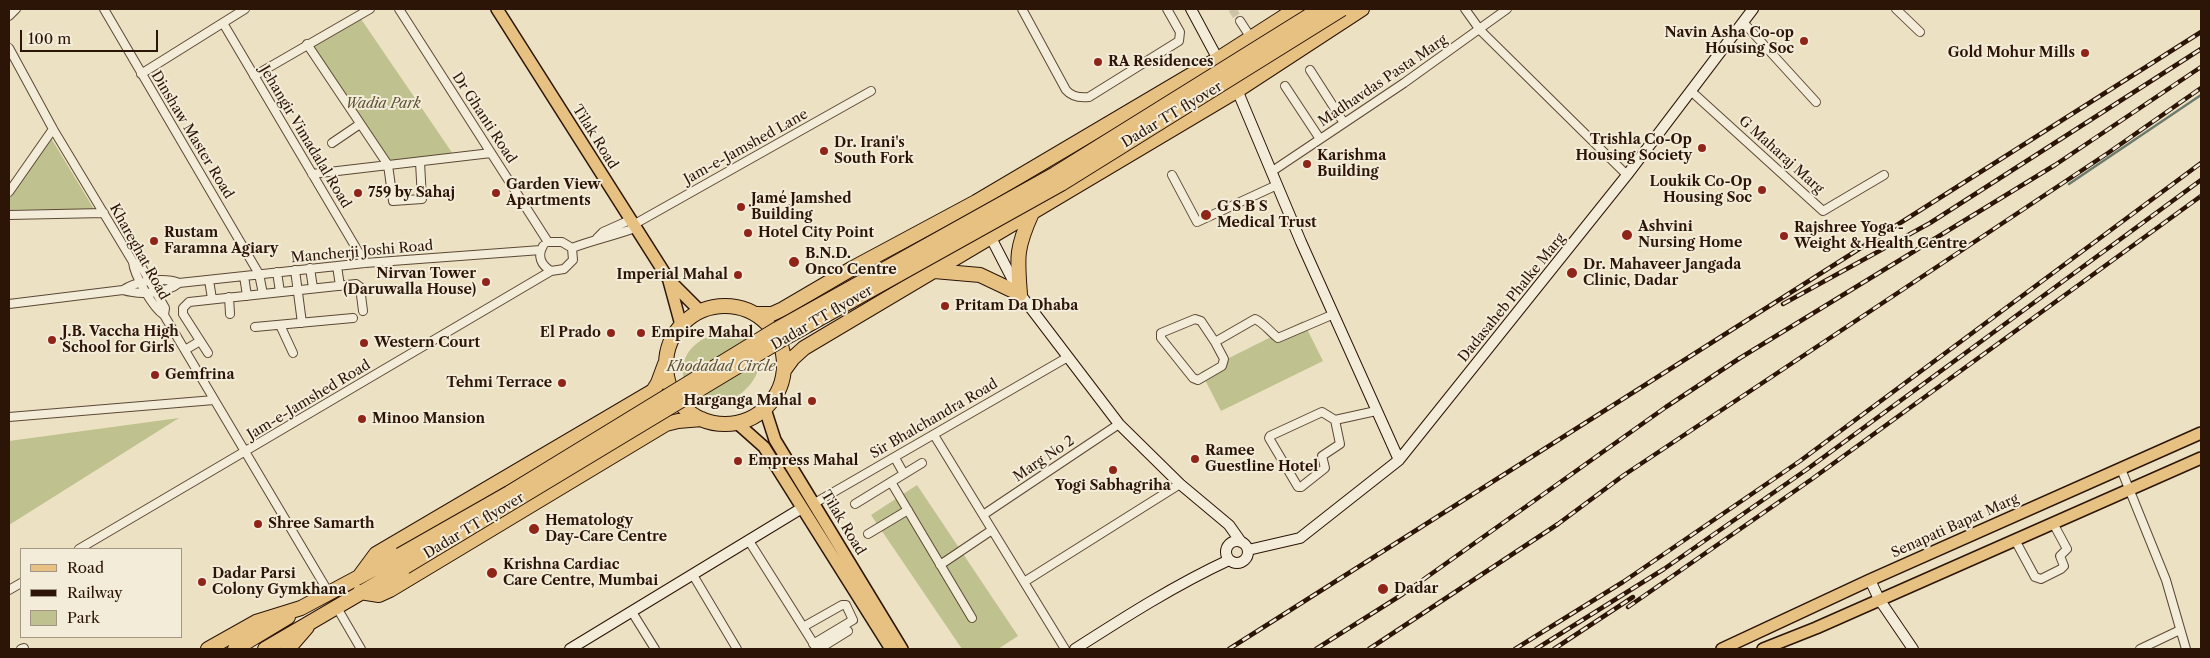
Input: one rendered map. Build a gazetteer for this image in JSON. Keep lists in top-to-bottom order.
{
  "streets": {
    "highway": ["Dadar TT flyover"],
    "main road": ["Tilak Road", "Senapati Bapat Marg"],
    "street": [
      "Madhavdas Pasta Marg",
      "Dr Ghanti Road",
      "Dinshaw Master Road",
      "Jehangir Vimadalal Road",
      "Jam-e-Jamshed Lane",
      "G Maharaj Marg",
      "Khareghat Road",
      "Mancherji Joshi Road",
      "Dadasaheb Phalke Marg",
      "Jam-e-Jamshed Road",
      "Sir Bhalchandra Road",
      "Marg No 2"
    ]
  },
  "crossings": [
    ["Dr Ghanti Road", "Jam-e-Jamshed Lane"],
    ["Dr Ghanti Road", "Mancherji Joshi Road"],
    ["Dr Ghanti Road", "Jam-e-Jamshed Road"],
    ["Dinshaw Master Road", "Mancherji Joshi Road"],
    ["Jehangir Vimadalal Road", "Mancherji Joshi Road"],
    ["Tilak Road", "Jam-e-Jamshed Lane"],
    ["Tilak Road", "Sir Bhalchandra Road"],
    ["Jam-e-Jamshed Lane", "Mancherji Joshi Road"],
    ["Jam-e-Jamshed Lane", "Jam-e-Jamshed Road"],
    ["G Maharaj Marg", "Dadasaheb Phalke Marg"],
    ["Khareghat Road", "Mancherji Joshi Road"],
    ["Khareghat Road", "Jam-e-Jamshed Road"],
    ["Mancherji Joshi Road", "Jam-e-Jamshed Road"]
  ],
  "parks": ["Wadia Park", "Khodadad Circle"],
  "places": [
    "Navin Asha Co-op Housing Soc",
    "Gold Mohur Mills",
    "RA Residences",
    "Trishla Co-Op Housing Society",
    "Dr. Irani's South Fork",
    "Karishma Building",
    "Loukik Co-Op Housing Soc",
    "759 by Sahaj",
    "Garden View Apartments",
    "Jamé Jamshed Building",
    "G S B S Medical Trust",
    "Hotel City Point",
    "Ashvini Nursing Home",
    "Rajshree Yoga - Weight & Health Centre",
    "Rustam Faramna Agiary",
    "B.N.D. Onco Centre",
    "Dr. Mahaveer Jangada Clinic, Dadar",
    "Imperial Mahal",
    "Nirvan Tower (Daruwalla House)",
    "Pritam Da Dhaba",
    "El Prado",
    "Empire Mahal",
    "J.B. Vaccha High School for Girls",
    "Western Court",
    "Gemfrina",
    "Tehmi Terrace",
    "Harganga Mahal",
    "Minoo Mansion",
    "Ramee Guestline Hotel",
    "Empress Mahal",
    "Yogi Sabhagriha",
    "Shree Samarth",
    "Hematology Day-Care Centre",
    "Krishna Cardiac Care Centre, Mumbai",
    "Dadar Parsi Colony Gymkhana",
    "Dadar"
  ],
  "legend": ["Road", "Railway", "Park"],
  "scale_bar": "100 m"
}
